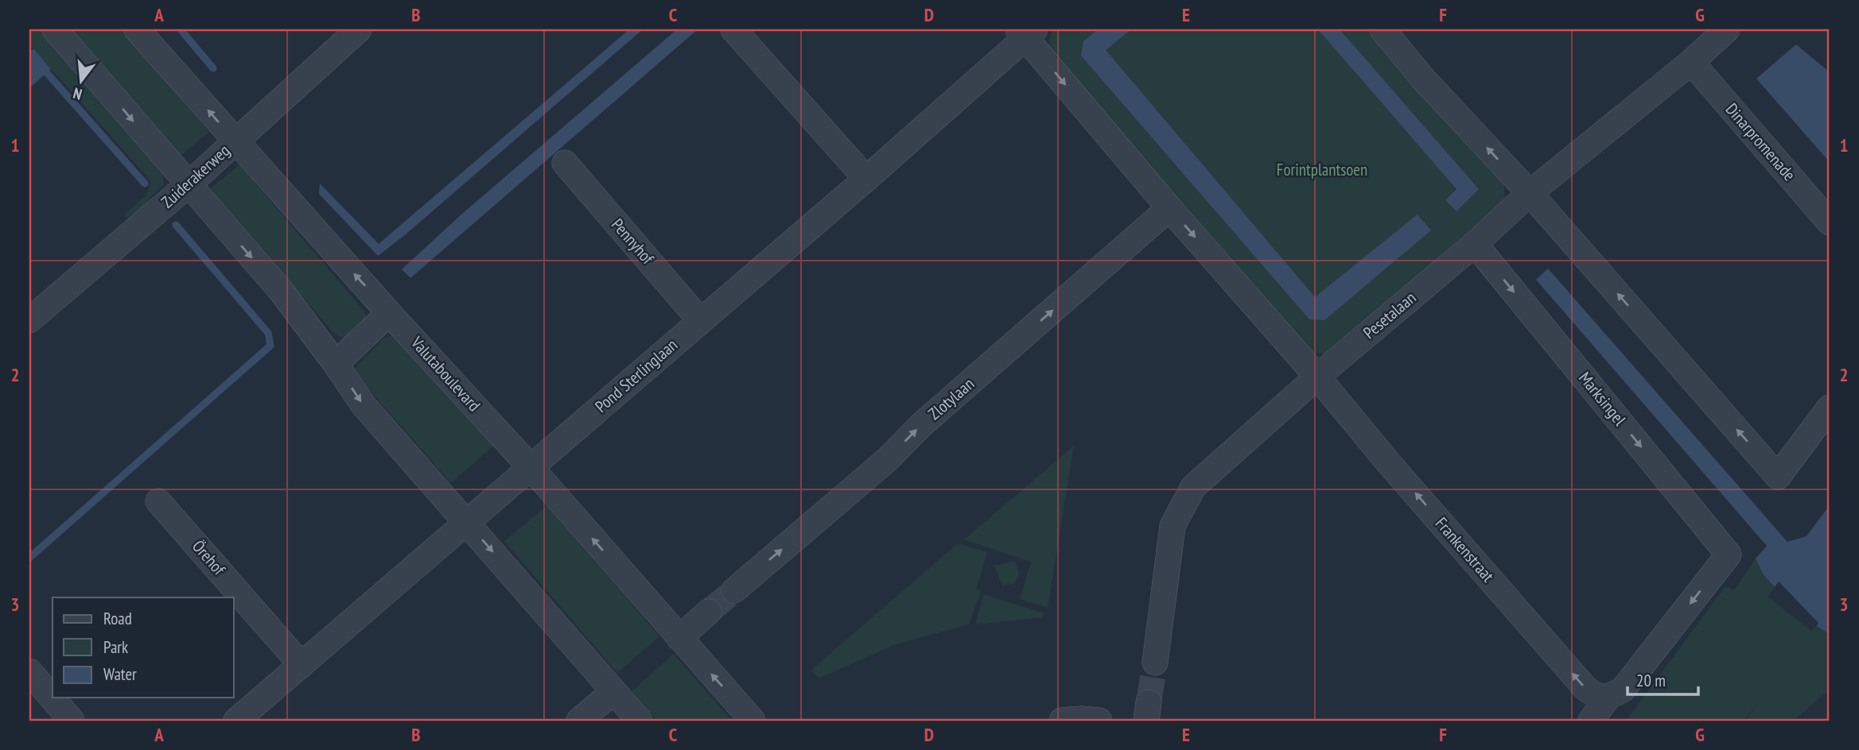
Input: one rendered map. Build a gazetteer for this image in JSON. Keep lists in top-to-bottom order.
{
  "streets": {
    "street": [
      "Dinarpromenade",
      "Zuiderakerweg",
      "Pennyhof",
      "Pesetalaan",
      "Valutaboulevard",
      "Pond Sterlinglaan",
      "Zlotylaan",
      "Marksingel",
      "Frankenstraat",
      "Örehof"
    ]
  },
  "crossings": [
    ["Dinarpromenade", "Pesetalaan"],
    ["Zuiderakerweg", "Valutaboulevard"],
    ["Pennyhof", "Pond Sterlinglaan"],
    ["Pesetalaan", "Marksingel"],
    ["Pesetalaan", "Frankenstraat"],
    ["Valutaboulevard", "Pond Sterlinglaan"],
    ["Pond Sterlinglaan", "Örehof"],
    ["Marksingel", "Frankenstraat"]
  ],
  "one_way": ["Zlotylaan", "Marksingel", "Frankenstraat"],
  "parks": ["Forintplantsoen"],
  "legend": ["Road", "Park", "Water"],
  "scale_bar": "20 m",
  "north": "bottom",
  "grid": {
    "columns": [
      "A",
      "B",
      "C",
      "D",
      "E",
      "F",
      "G"
    ],
    "rows": ["1", "2", "3"]
  }
}
